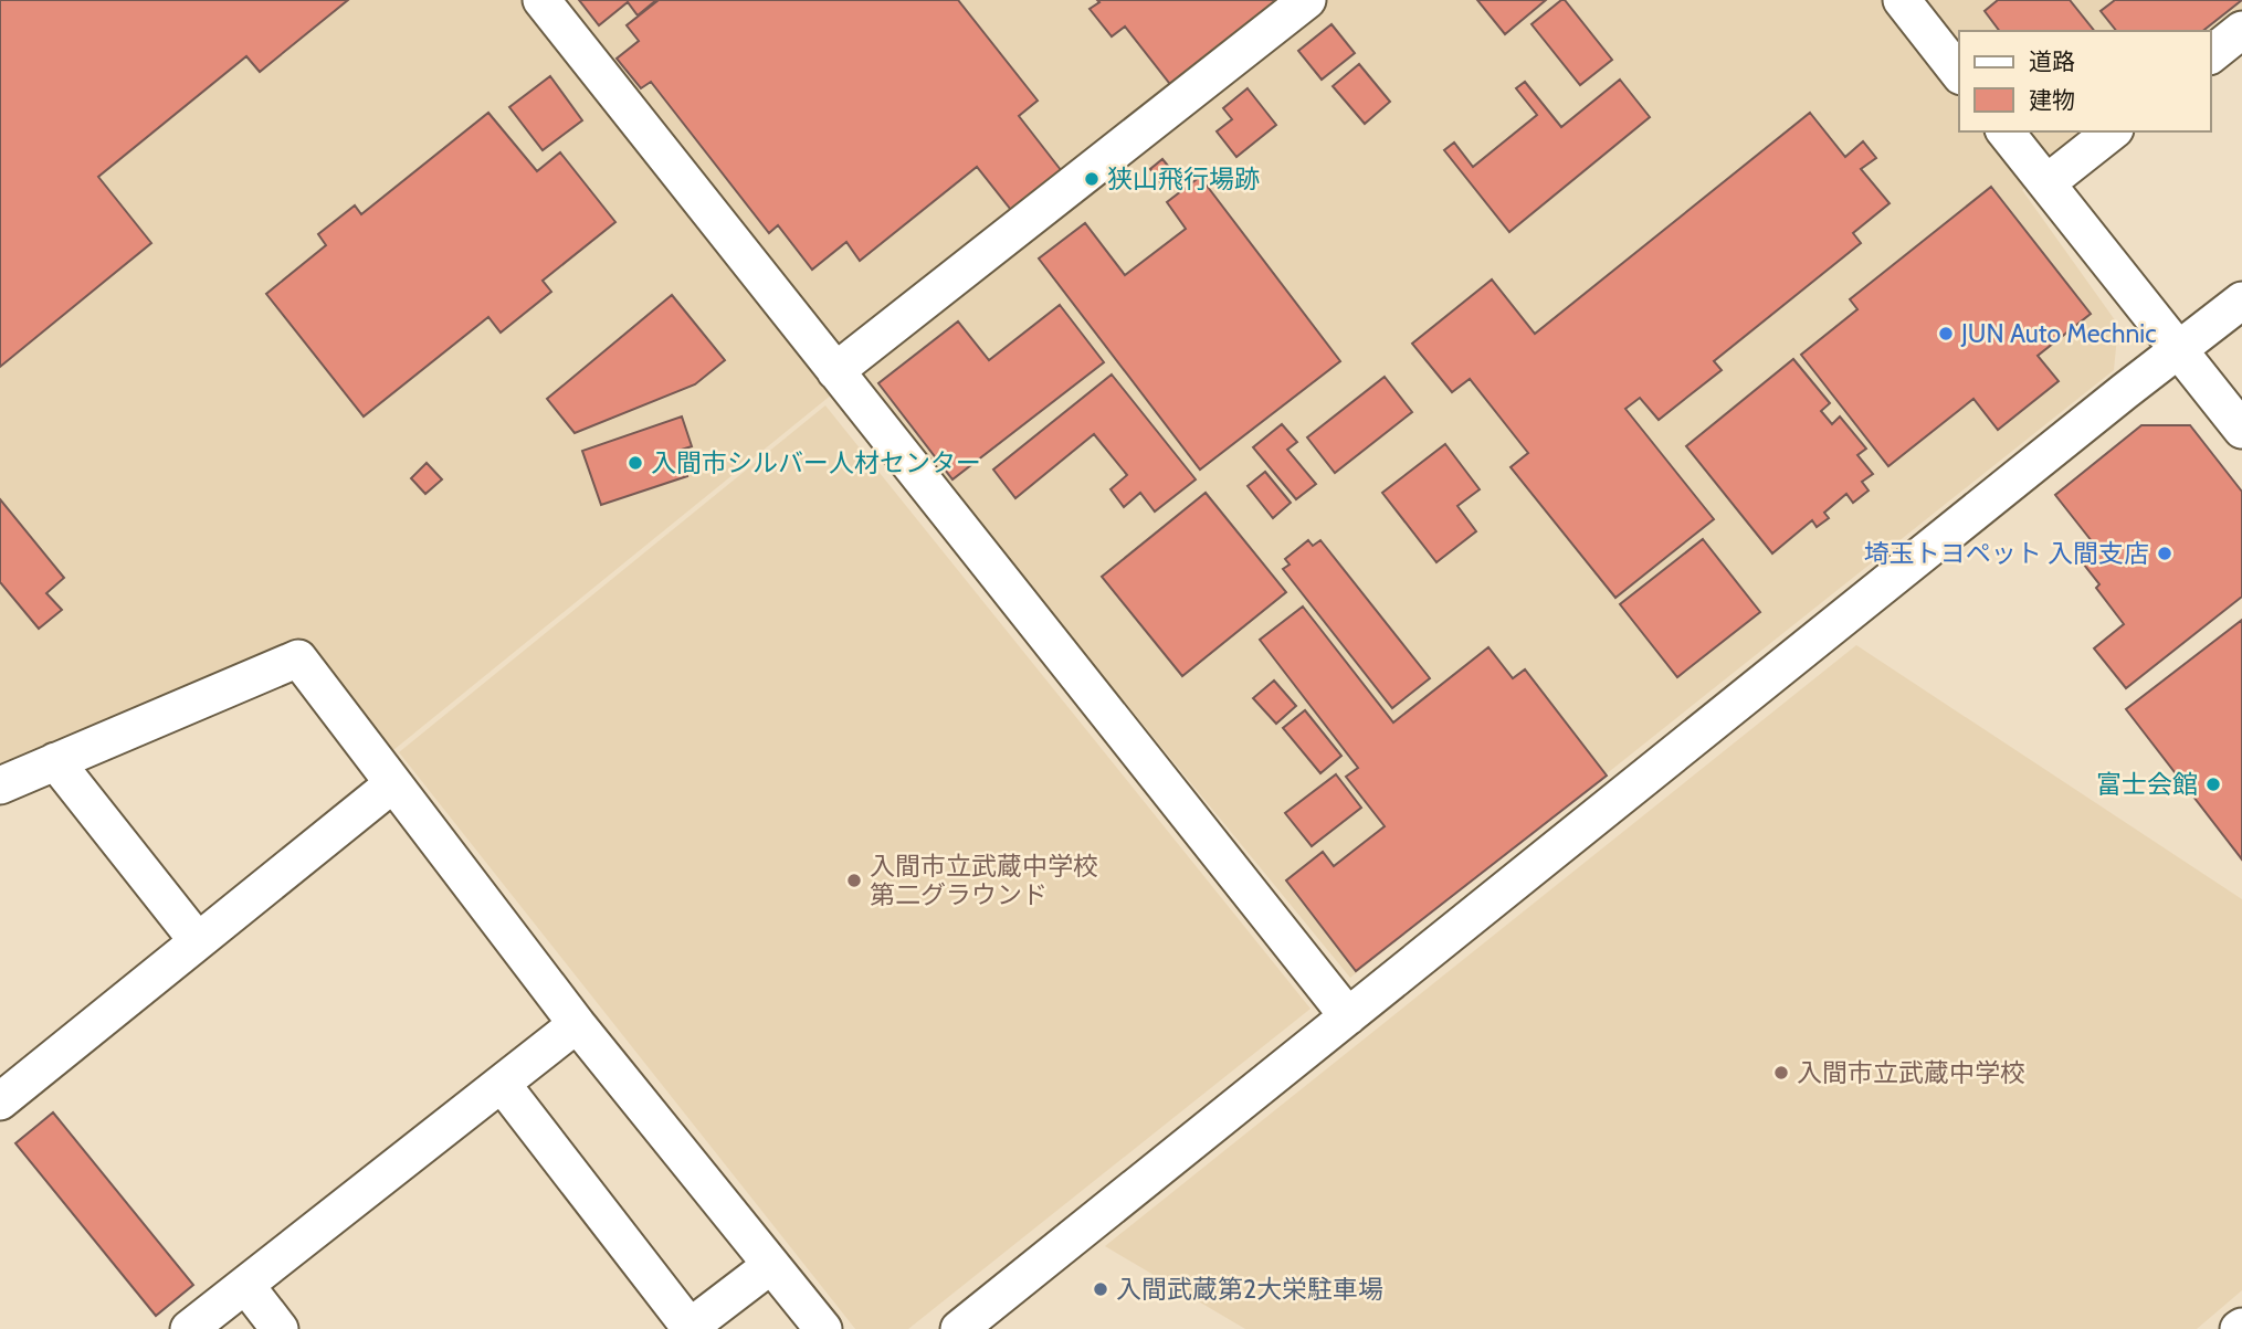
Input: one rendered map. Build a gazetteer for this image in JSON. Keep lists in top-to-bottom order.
{
  "places": [
    "狭山飛行場跡",
    "JUN Auto Mechnic",
    "入間市シルバー人材センター",
    "埼玉トヨペット 入間支店",
    "富士会館",
    "入間市立武蔵中学校 第二グラウンド",
    "入間市立武蔵中学校",
    "入間武蔵第2大栄駐車場"
  ],
  "legend": ["道路", "建物"]
}
